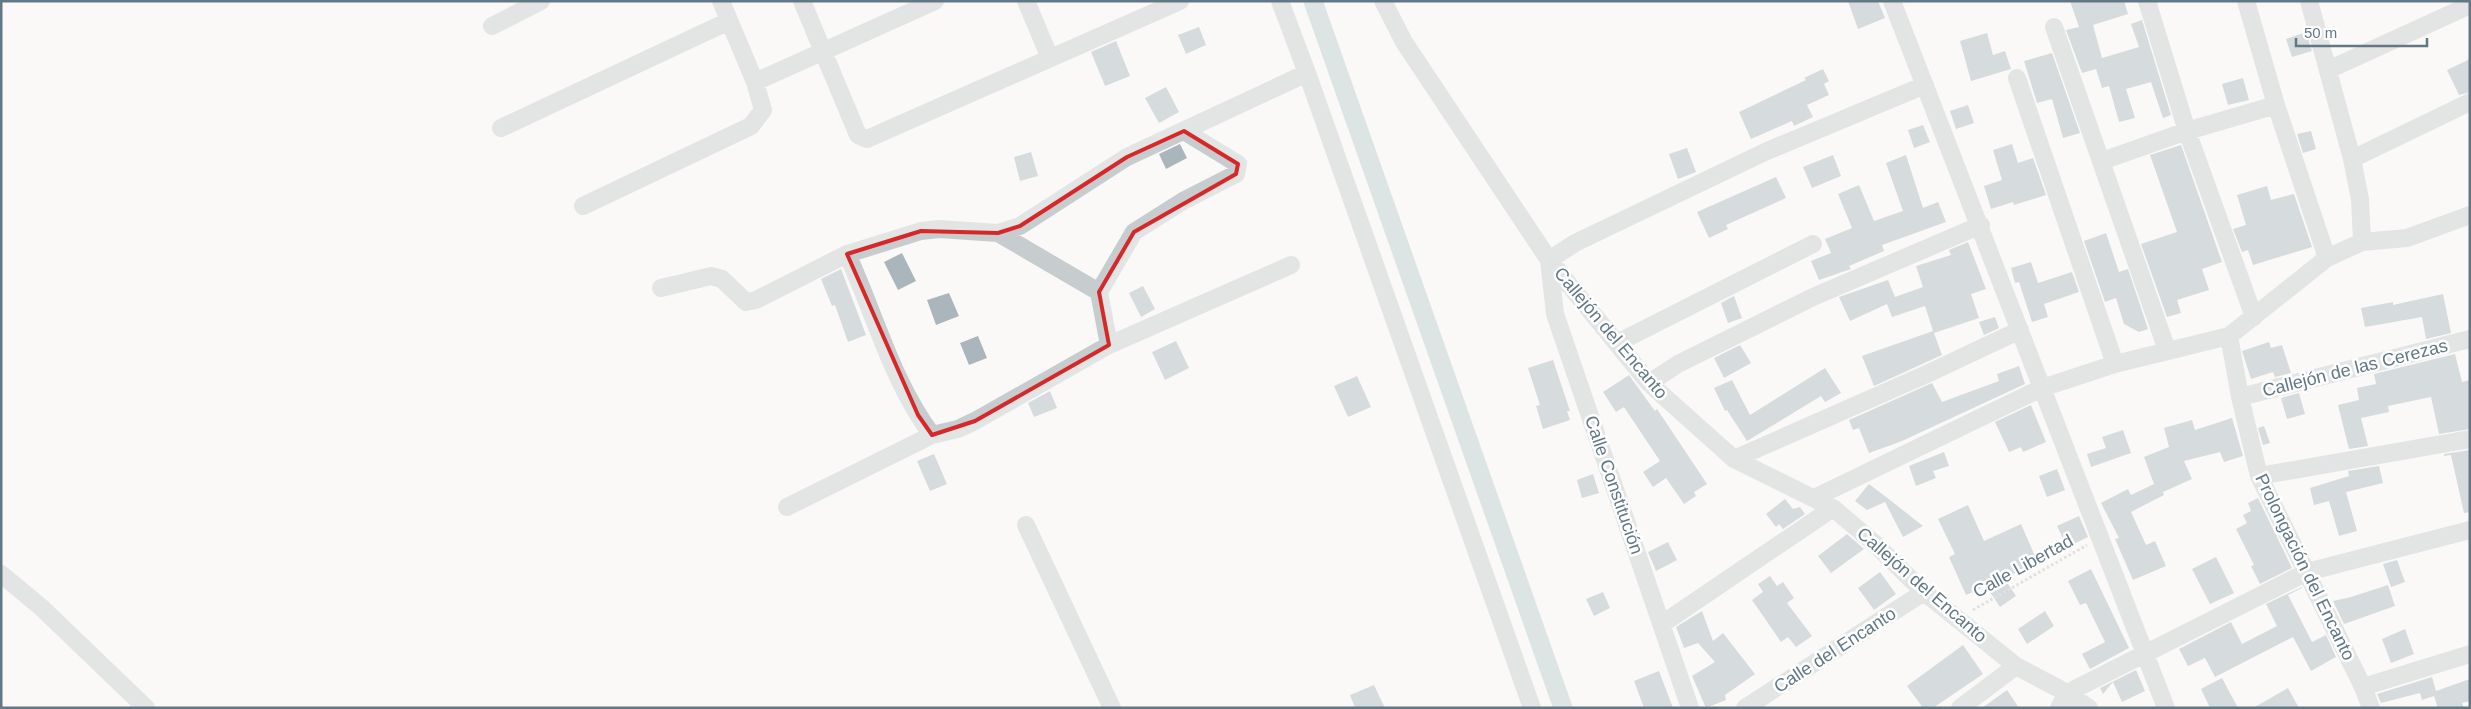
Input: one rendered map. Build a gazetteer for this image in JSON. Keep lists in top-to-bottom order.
{
  "streets": {
    "street": [
      "Callejón del Encanto",
      "Callejón de las Cerezas",
      "Calle Constitución",
      "Prolongación del Encanto",
      "Calle del Encanto"
    ],
    "path": ["Calle Libertad"]
  },
  "crossings": [
    ["Callejón del Encanto", "Calle Constitución"],
    ["Callejón del Encanto", "Calle Libertad"],
    ["Callejón del Encanto", "Calle del Encanto"],
    ["Callejón de las Cerezas", "Prolongación del Encanto"]
  ],
  "scale_bar": "50 m"
}
